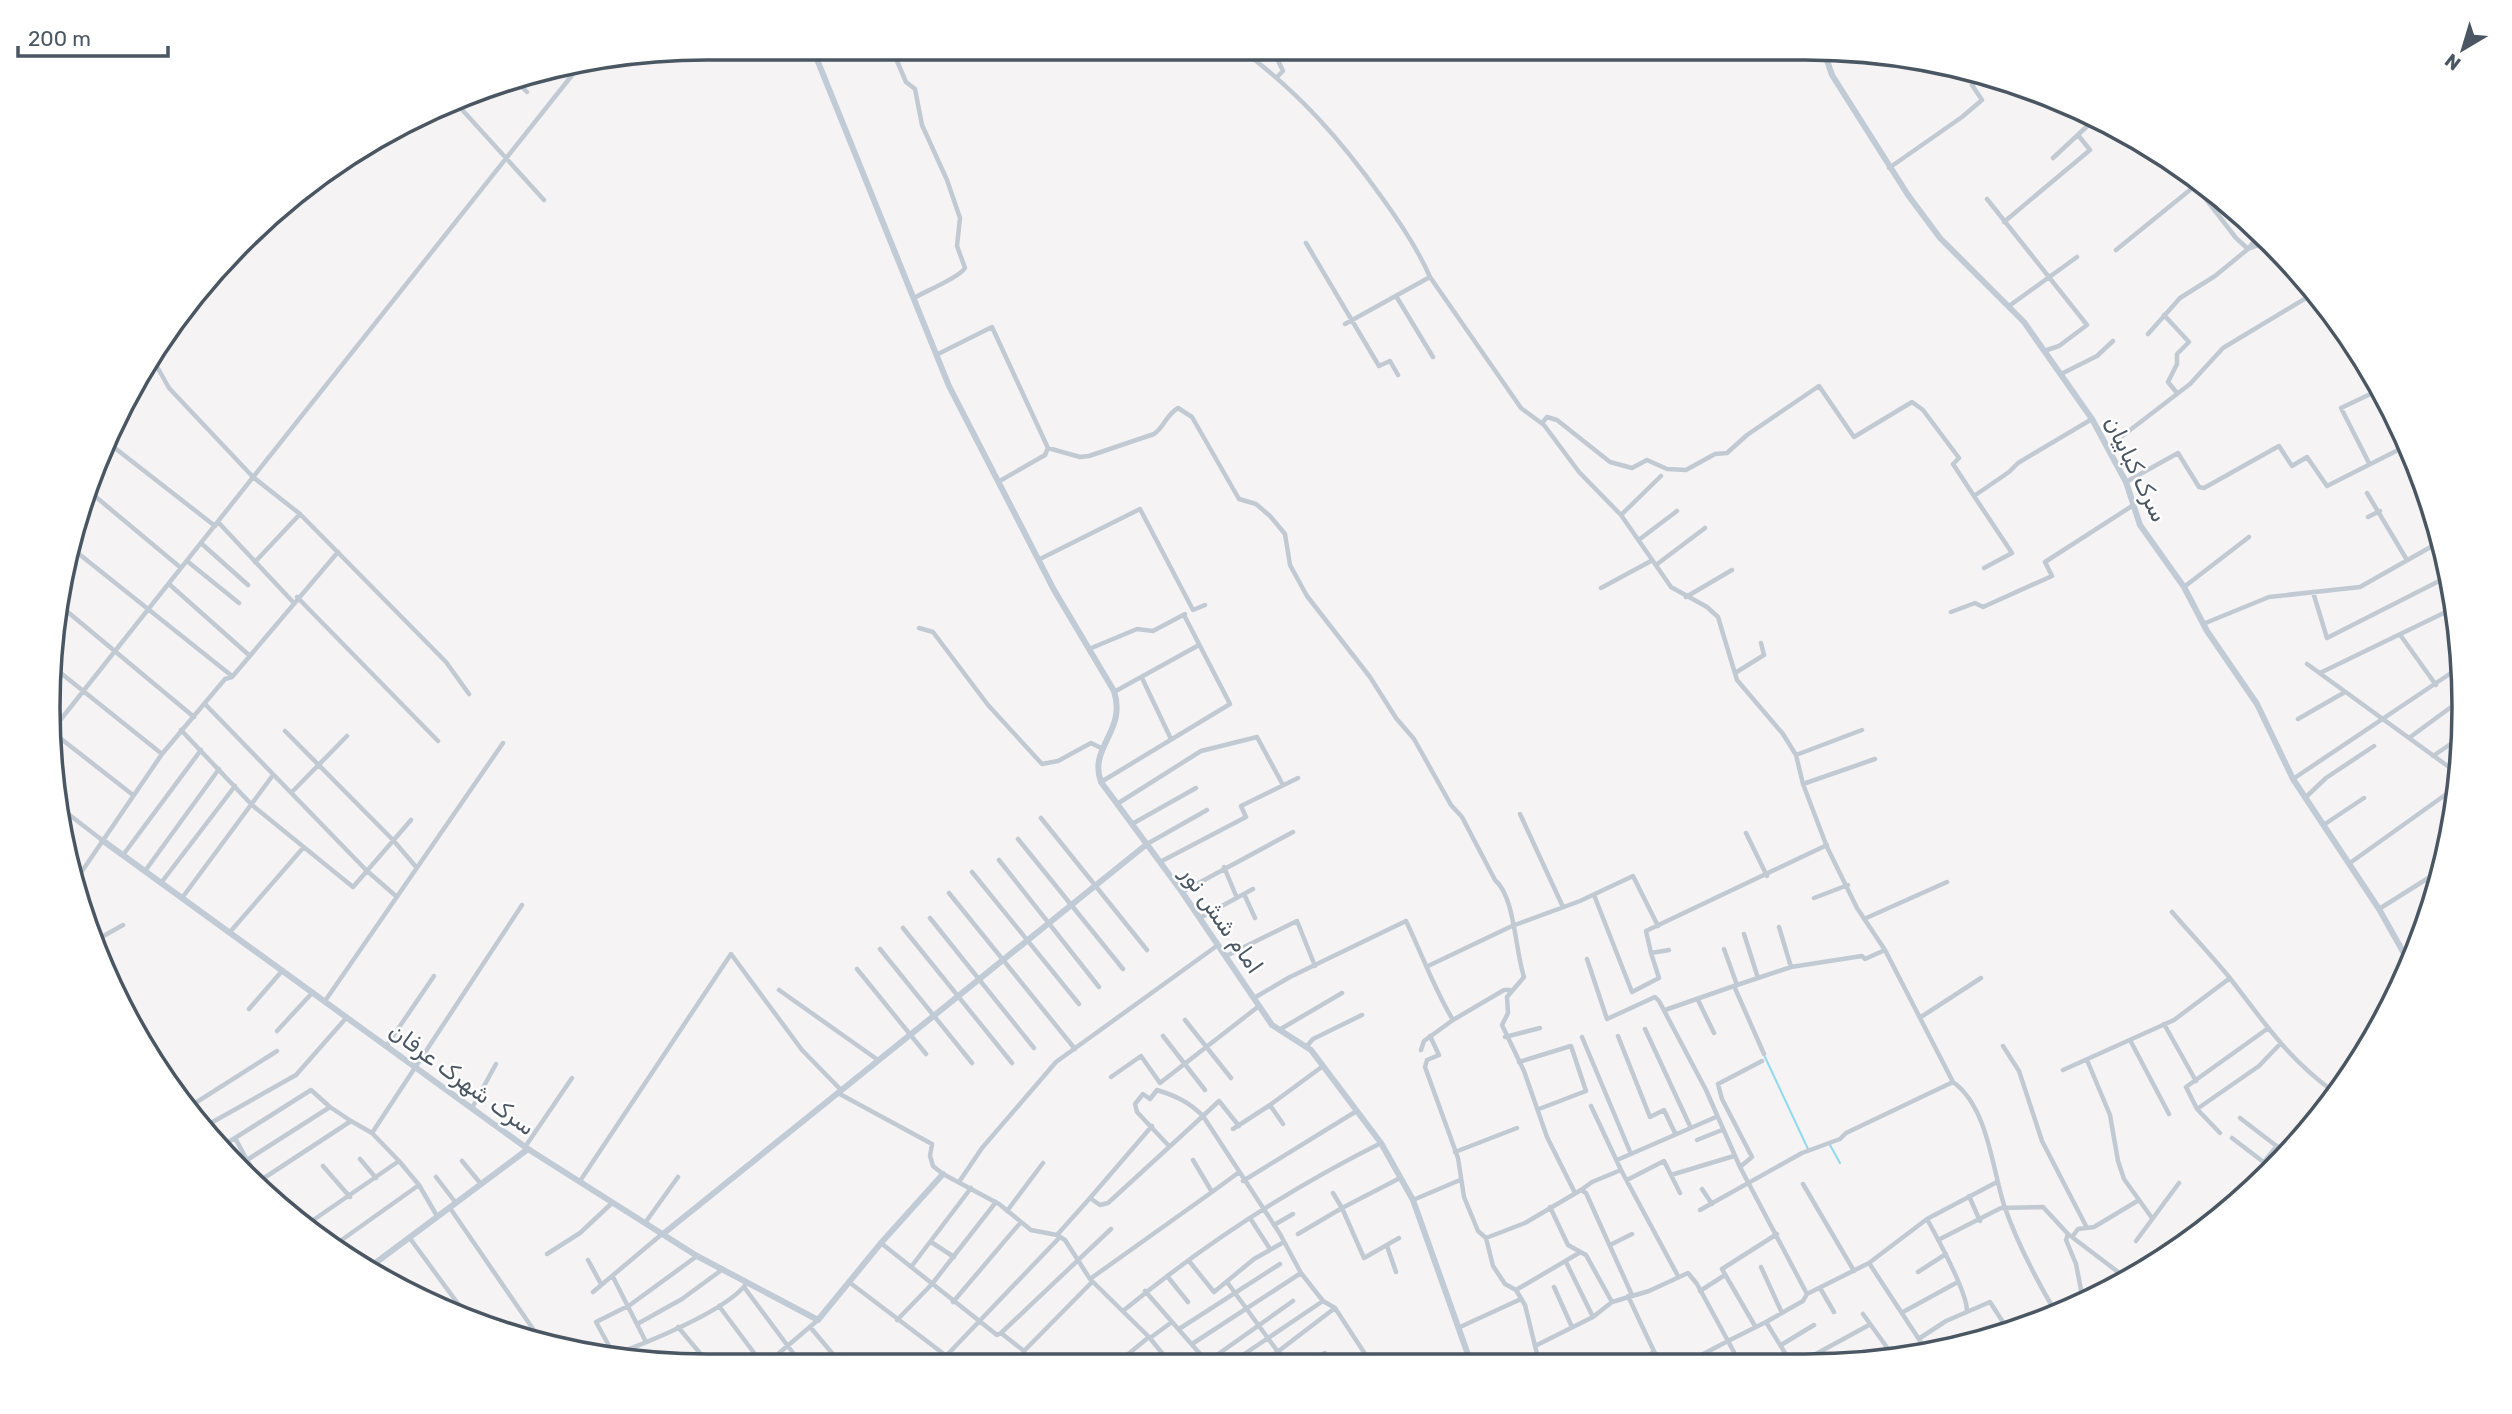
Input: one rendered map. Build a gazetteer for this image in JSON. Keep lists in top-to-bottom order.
{
  "streets": {
    "street": ["سرک کبابیان", "امام شش نور", "سرک شهرک عرفان"]
  },
  "scale_bar": "200 m",
  "north": "bottom left"
}
